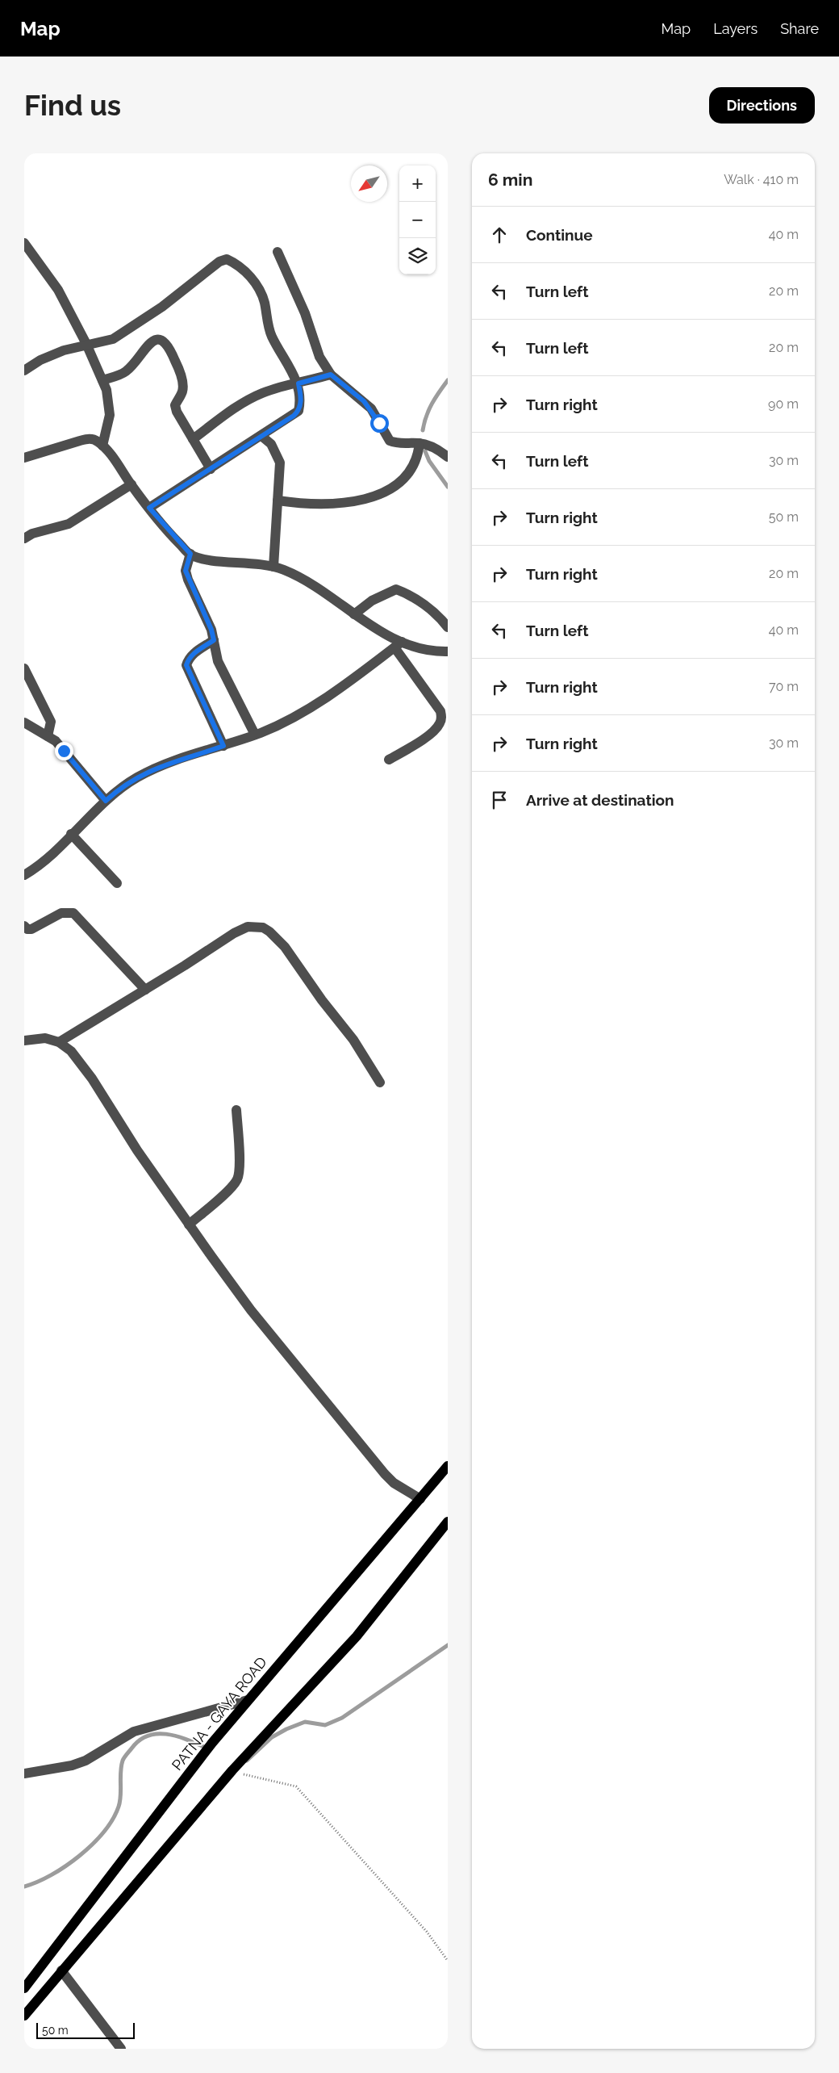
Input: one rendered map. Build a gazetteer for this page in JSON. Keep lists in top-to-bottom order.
{
  "streets": {
    "main road": ["PATNA - GAYA ROAD"]
  },
  "scale_bar": "50 m",
  "north": "bottom left",
  "page": {
    "header": "Map",
    "nav": ["Map", "Layers", "Share"],
    "buttons": "Directions",
    "title": "Find us",
    "heading": ["6 min", "Walk · 410 m"],
    "map_buttons": ["+", "−"],
    "list": [
      ["Continue", "40 m"],
      ["Turn left", "20 m"],
      ["Turn left", "20 m"],
      ["Turn right", "90 m"],
      ["Turn left", "30 m"],
      ["Turn right", "50 m"],
      ["Turn right", "20 m"],
      ["Turn left", "40 m"],
      ["Turn right", "70 m"],
      ["Turn right", "30 m"],
      "Arrive at destination"
    ],
    "scale": "50 m"
  }
}
